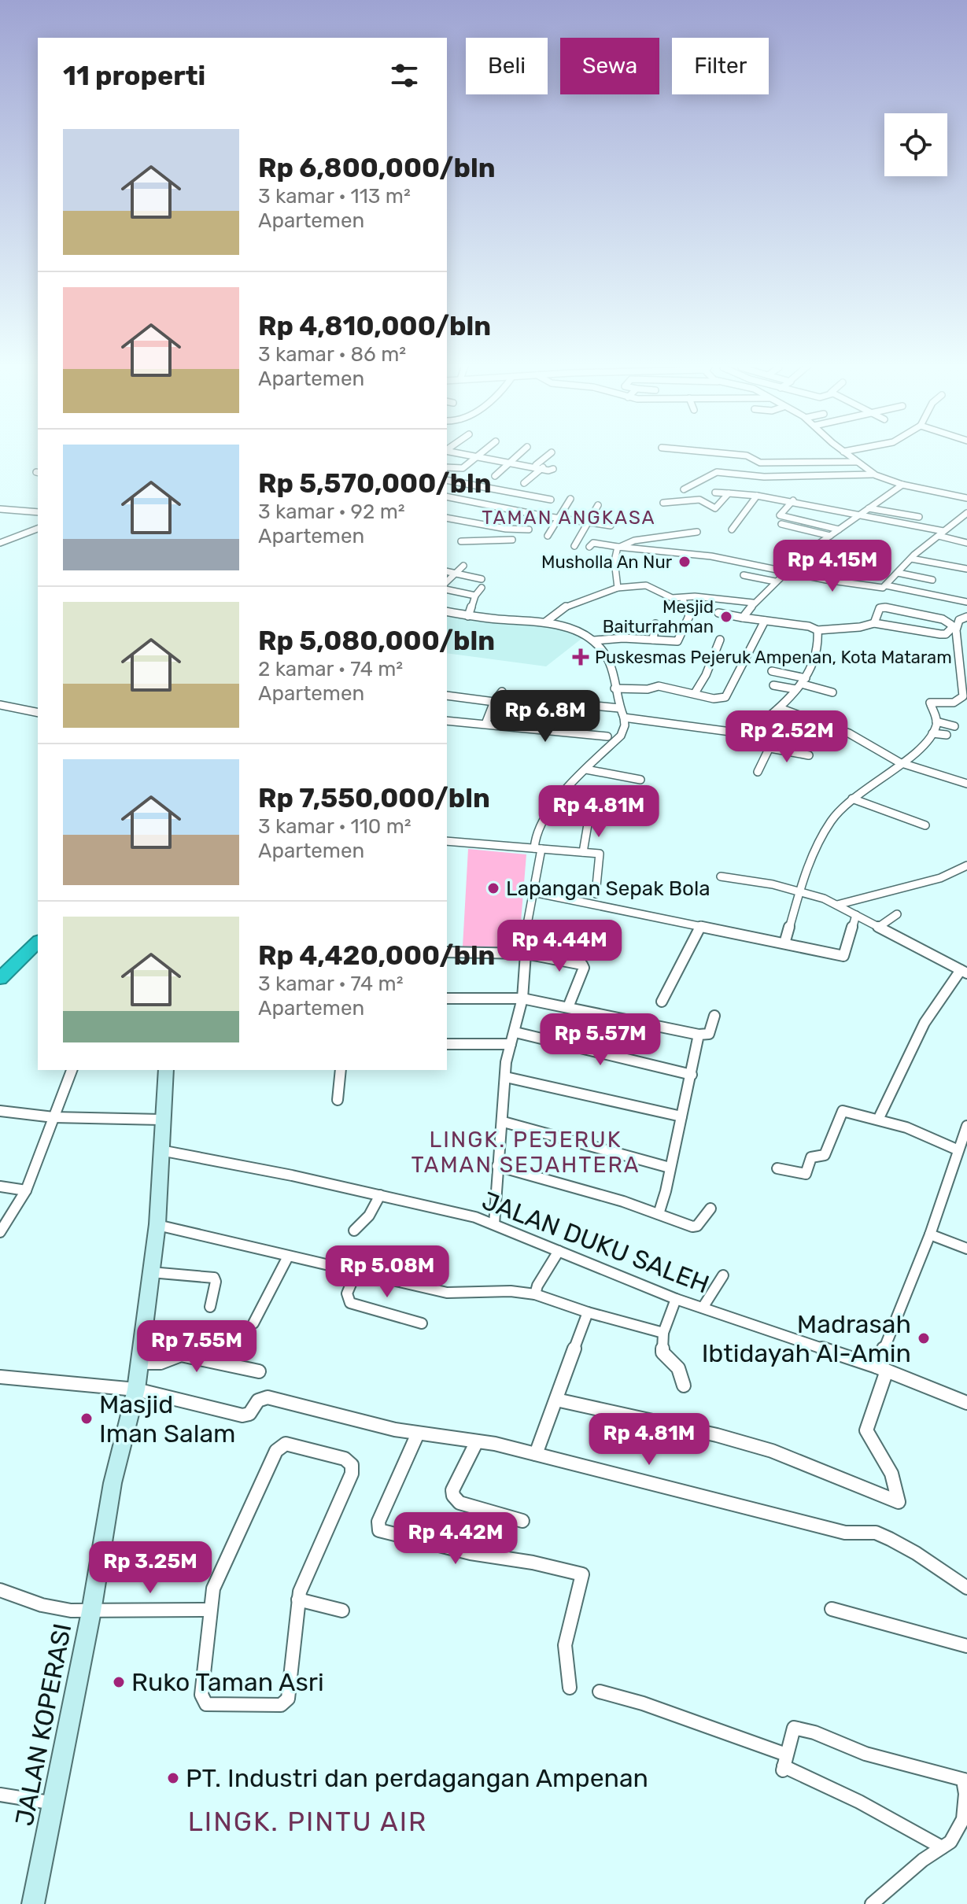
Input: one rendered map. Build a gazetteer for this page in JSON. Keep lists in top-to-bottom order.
{
  "streets": {
    "street": ["JALAN DUKU SALEH", "JALAN KOPERASI"]
  },
  "crossings": [
    ["JALAN DUKU SALEH", "JALAN KOPERASI"]
  ],
  "districts": ["TAMAN ANGKASA", "LINGK. PEJERUK TAMAN SEJAHTERA", "LINGK. PINTU AIR"],
  "places": {
    "other": [
      "Musholla An Nur",
      "Mesjid Baiturrahman",
      "Lapangan Sepak Bola",
      "Madrasah Ibtidayah Al-Amin",
      "Masjid Iman Salam",
      "Ruko Taman Asri",
      "PT. Industri dan perdagangan Ampenan"
    ],
    "health": ["Puskesmas Pejeruk Ampenan, Kota Mataram"]
  },
  "page": {
    "chip": ["Beli", "Sewa", "Filter"],
    "heading": "11 properti",
    "list": [
      {
        "name": "Rp 6,800,000/bln",
        "note": "3 kamar · 113 m² · Apartemen"
      },
      {
        "name": "Rp 4,810,000/bln",
        "note": "3 kamar · 86 m² · Apartemen"
      },
      {
        "name": "Rp 5,570,000/bln",
        "note": "3 kamar · 92 m² · Apartemen"
      },
      {
        "name": "Rp 5,080,000/bln",
        "note": "2 kamar · 74 m² · Apartemen"
      },
      {
        "name": "Rp 7,550,000/bln",
        "note": "3 kamar · 110 m² · Apartemen"
      },
      {
        "name": "Rp 4,420,000/bln",
        "note": "3 kamar · 74 m² · Apartemen"
      }
    ],
    "price": [
      "Rp 4.15M",
      "Rp 6.8M",
      "Rp 2.52M",
      "Rp 4.81M",
      "Rp 4.44M",
      "Rp 5.57M",
      "Rp 5.08M",
      "Rp 7.55M",
      "Rp 4.81M",
      "Rp 4.42M",
      "Rp 3.25M"
    ]
  }
}
